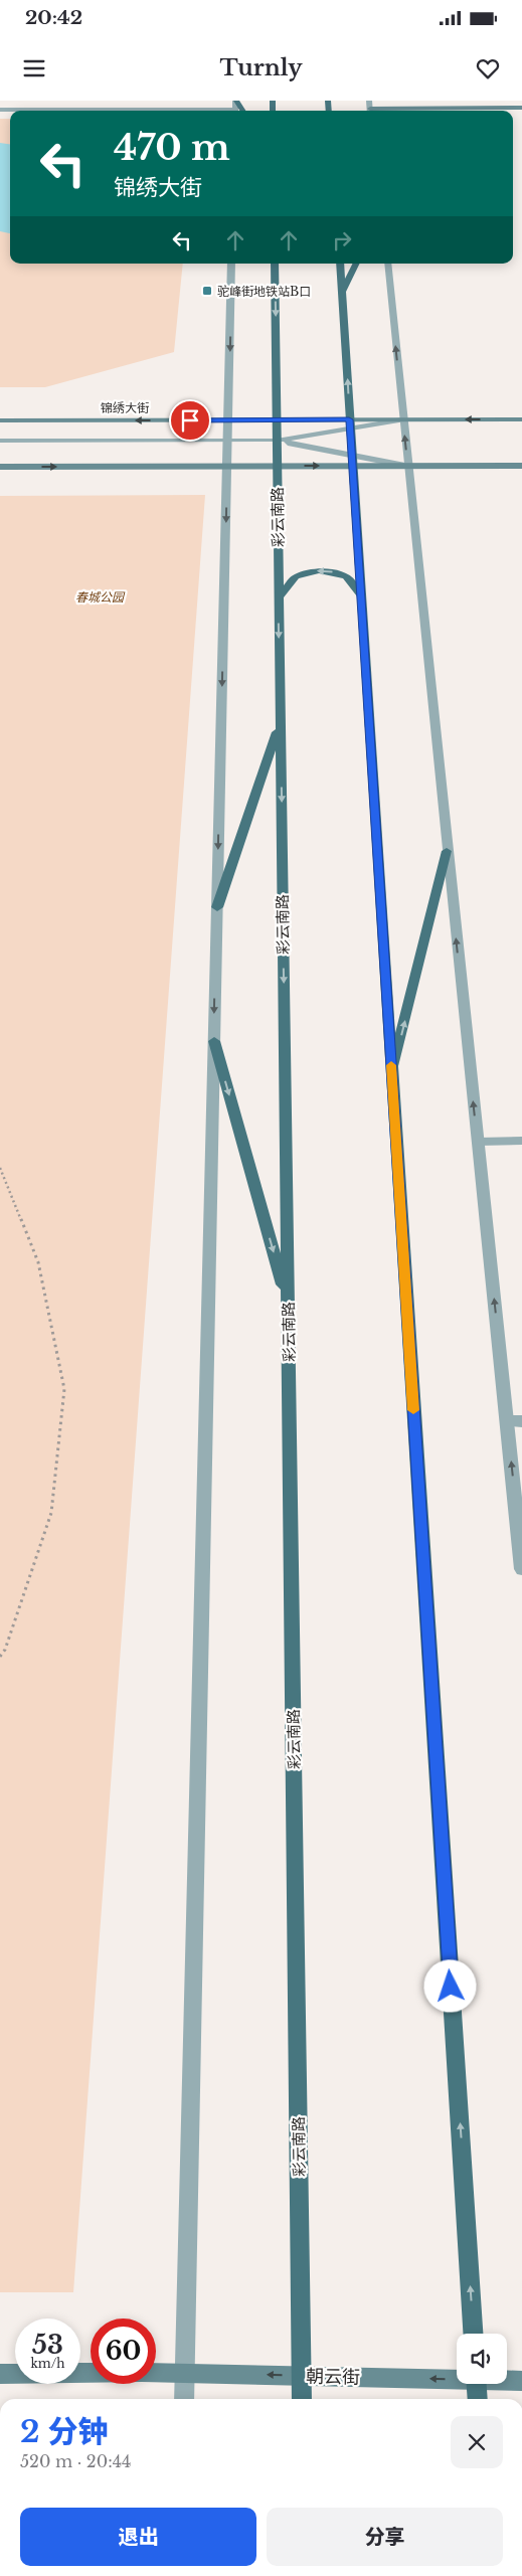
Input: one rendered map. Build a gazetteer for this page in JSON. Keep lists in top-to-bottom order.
{
  "streets": {
    "main road": ["锦绣大街", "彩云南路", "朝云街"]
  },
  "crossings": [
    ["锦绣大街", "彩云南路"],
    ["彩云南路", "朝云街"]
  ],
  "one_way": ["朝云街"],
  "parks": ["春城公园"],
  "places": {
    "transit": ["驼峰街地铁站B口"]
  },
  "page": {
    "status": "20:42",
    "header": "Turnly",
    "turn": ["470 m", "锦绣大街"],
    "speed": "53 km/h",
    "limit": "60",
    "heading": ["2 分钟", "520 m · 20:44"],
    "buttons": ["退出", "分享"]
  }
}
